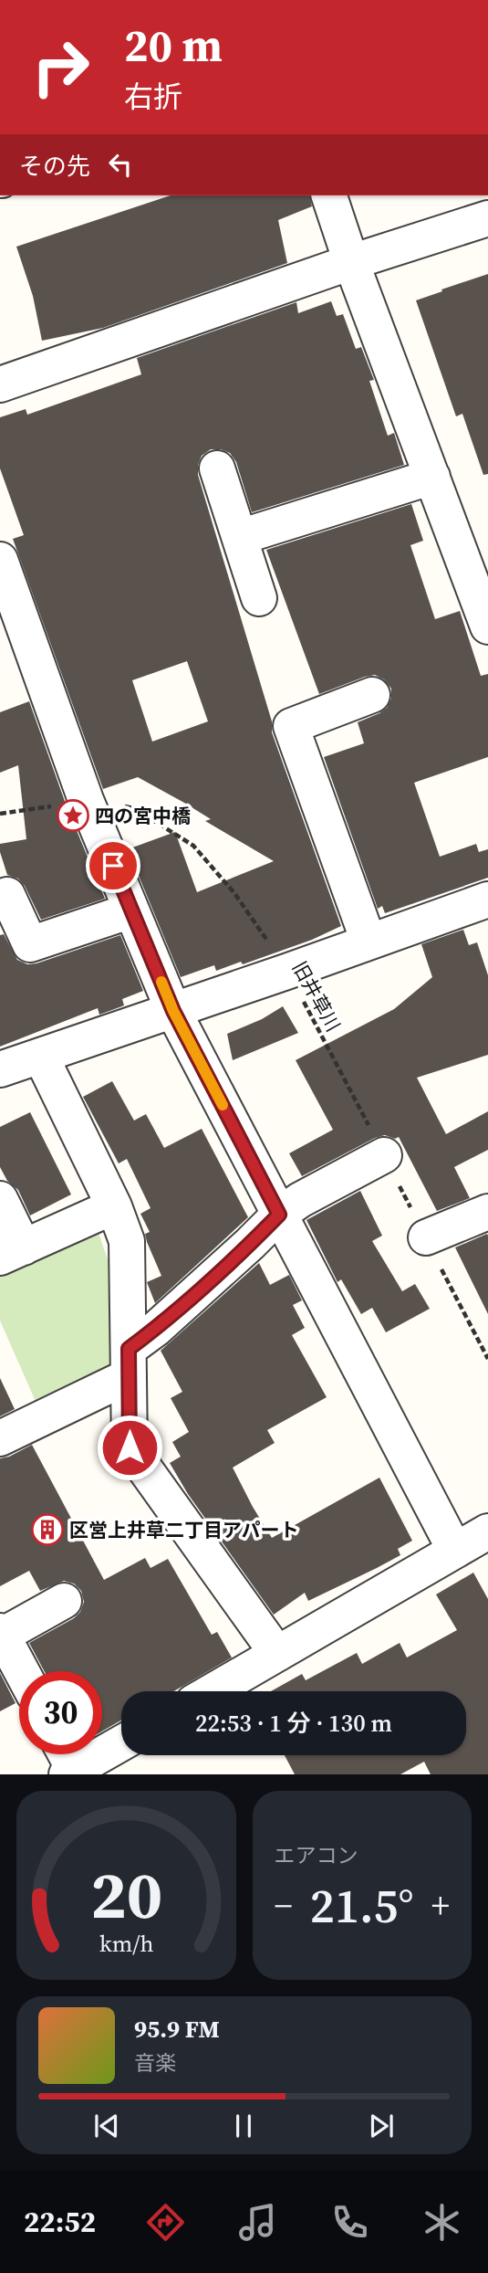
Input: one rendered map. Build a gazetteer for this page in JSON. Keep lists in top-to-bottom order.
{
  "streets": {
    "path": ["旧井草川"]
  },
  "places": {
    "place": ["四の宮中橋"],
    "building": ["区営上井草二丁目アパート"]
  },
  "page": {
    "turn": ["20 m", "右折"],
    "then": "その先",
    "limit": "30",
    "trip": "22:53 · 1 分 · 130 m",
    "tile": "エアコン",
    "heat": ["−", "21.5°", "+"],
    "song": ["95.9 FM", "音楽"],
    "tabs": "22:52",
    "gauge": ["20", "km/h"]
  }
}
